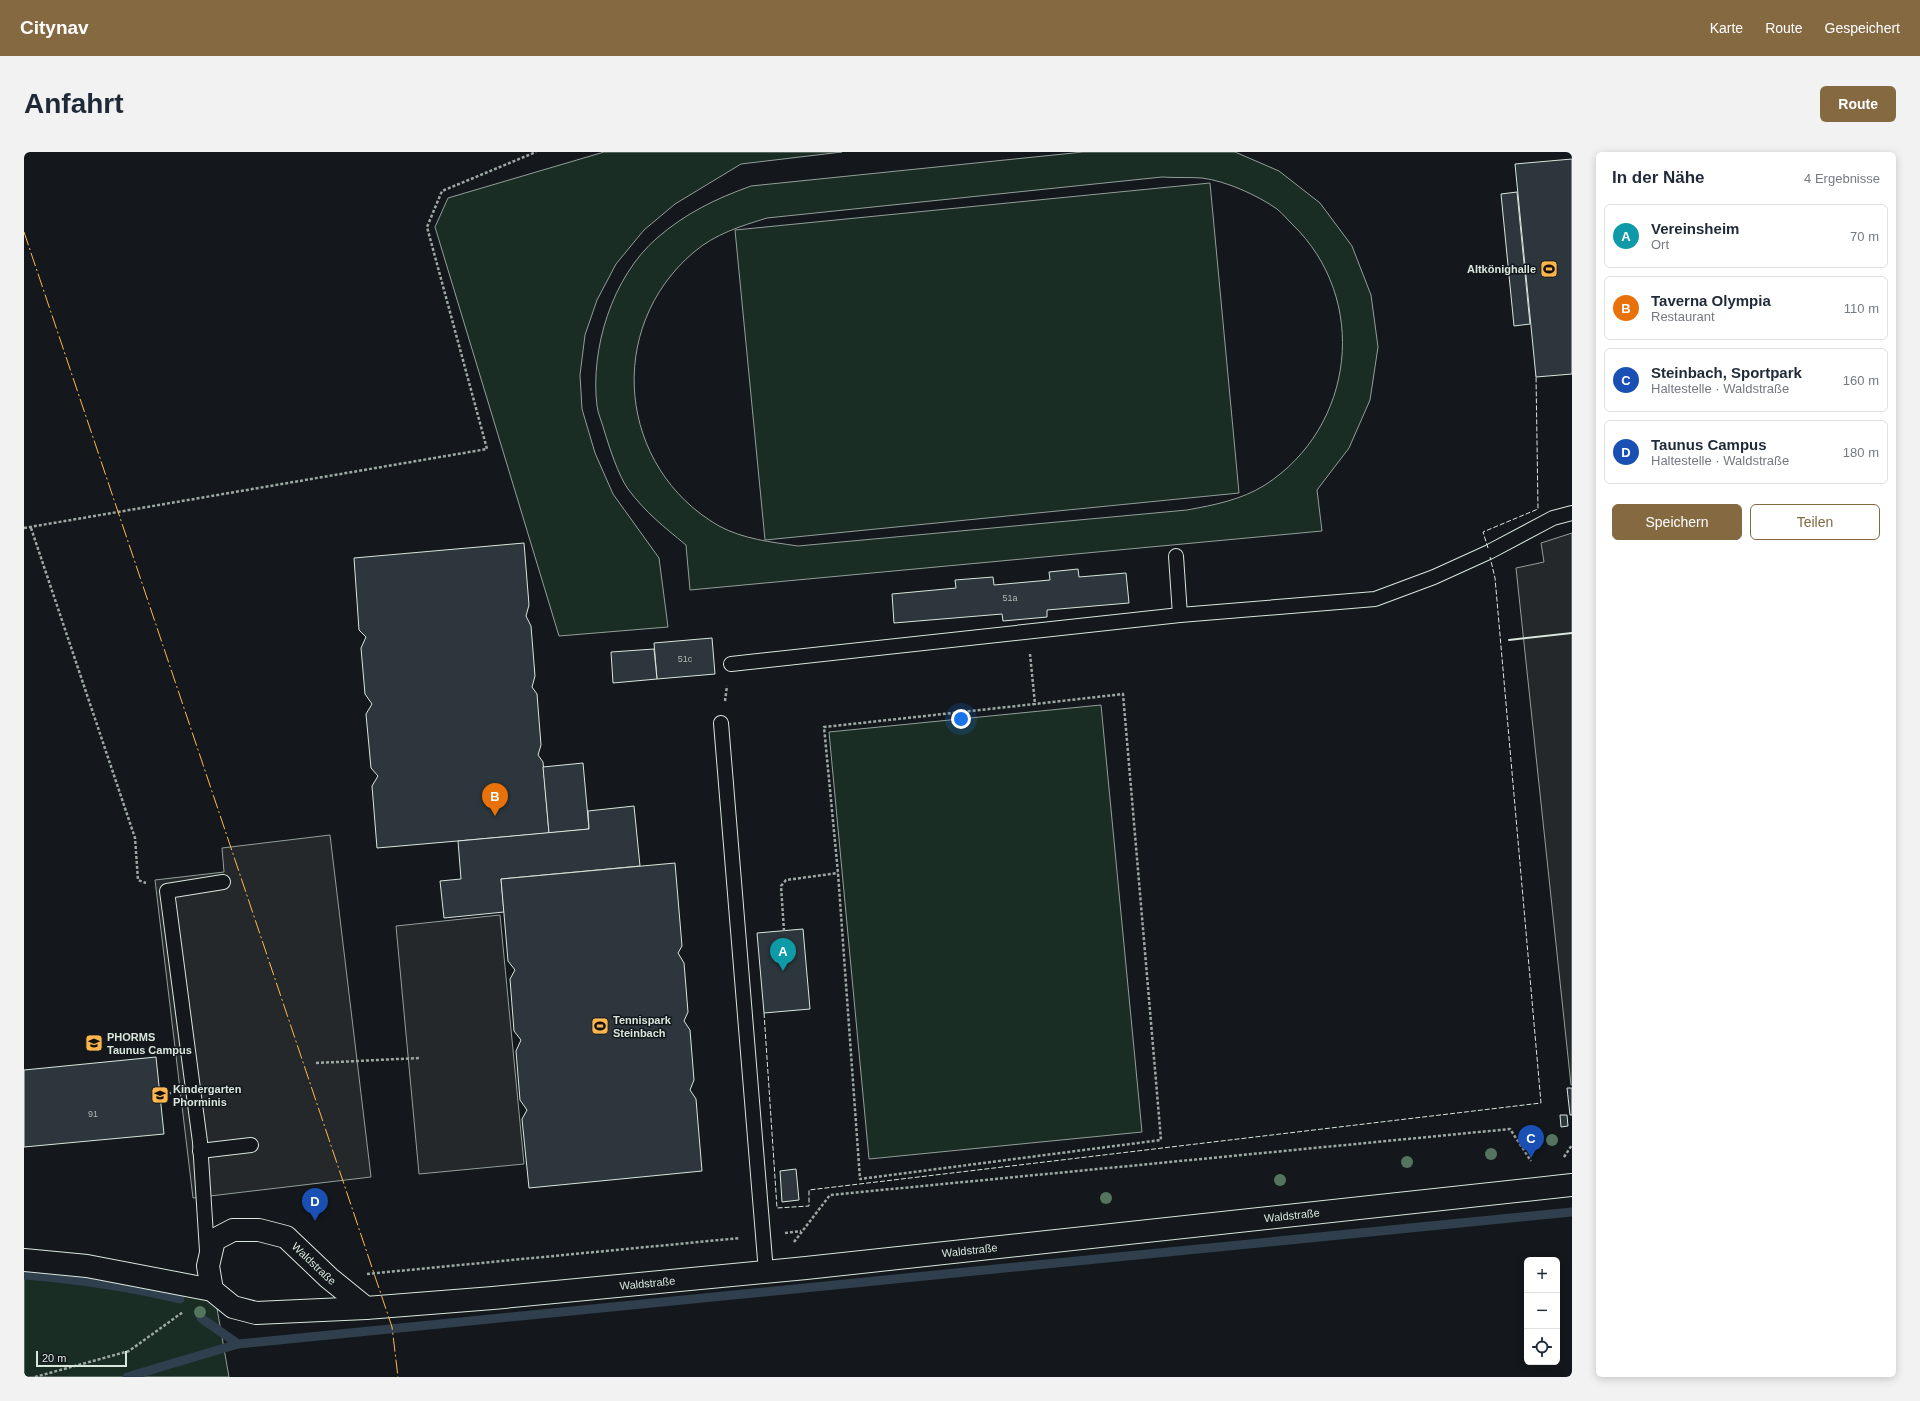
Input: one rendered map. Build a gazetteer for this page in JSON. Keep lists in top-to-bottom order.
{
  "streets": {
    "street": ["Waldstraße"]
  },
  "places": {
    "sports": ["Altkönighalle", "Tennispark Steinbach"],
    "school or university": ["PHORMS Taunus Campus", "Kindergarten Phorminis"]
  },
  "house_numbers": ["51a", "51c", "91"],
  "scale_bar": "20 m",
  "page": {
    "header": "Citynav",
    "nav": ["Karte", "Route", "Gespeichert"],
    "buttons": [
      "Route",
      ["Speichern", "Teilen"]
    ],
    "title": "Anfahrt",
    "heading": ["In der Nähe", "4 Ergebnisse"],
    "list": [
      {
        "mark": "A",
        "name": "Vereinsheim",
        "note": "Ort",
        "value": "70 m"
      },
      {
        "mark": "B",
        "name": "Taverna Olympia",
        "note": "Restaurant",
        "value": "110 m"
      },
      {
        "mark": "C",
        "name": "Steinbach, Sportpark",
        "note": "Haltestelle · Waldstraße",
        "value": "160 m"
      },
      {
        "mark": "D",
        "name": "Taunus Campus",
        "note": "Haltestelle · Waldstraße",
        "value": "180 m"
      }
    ],
    "pins": [
      "B",
      "A",
      "C",
      "D"
    ],
    "map_buttons": ["+", "−"],
    "scale": "20 m"
  }
}
